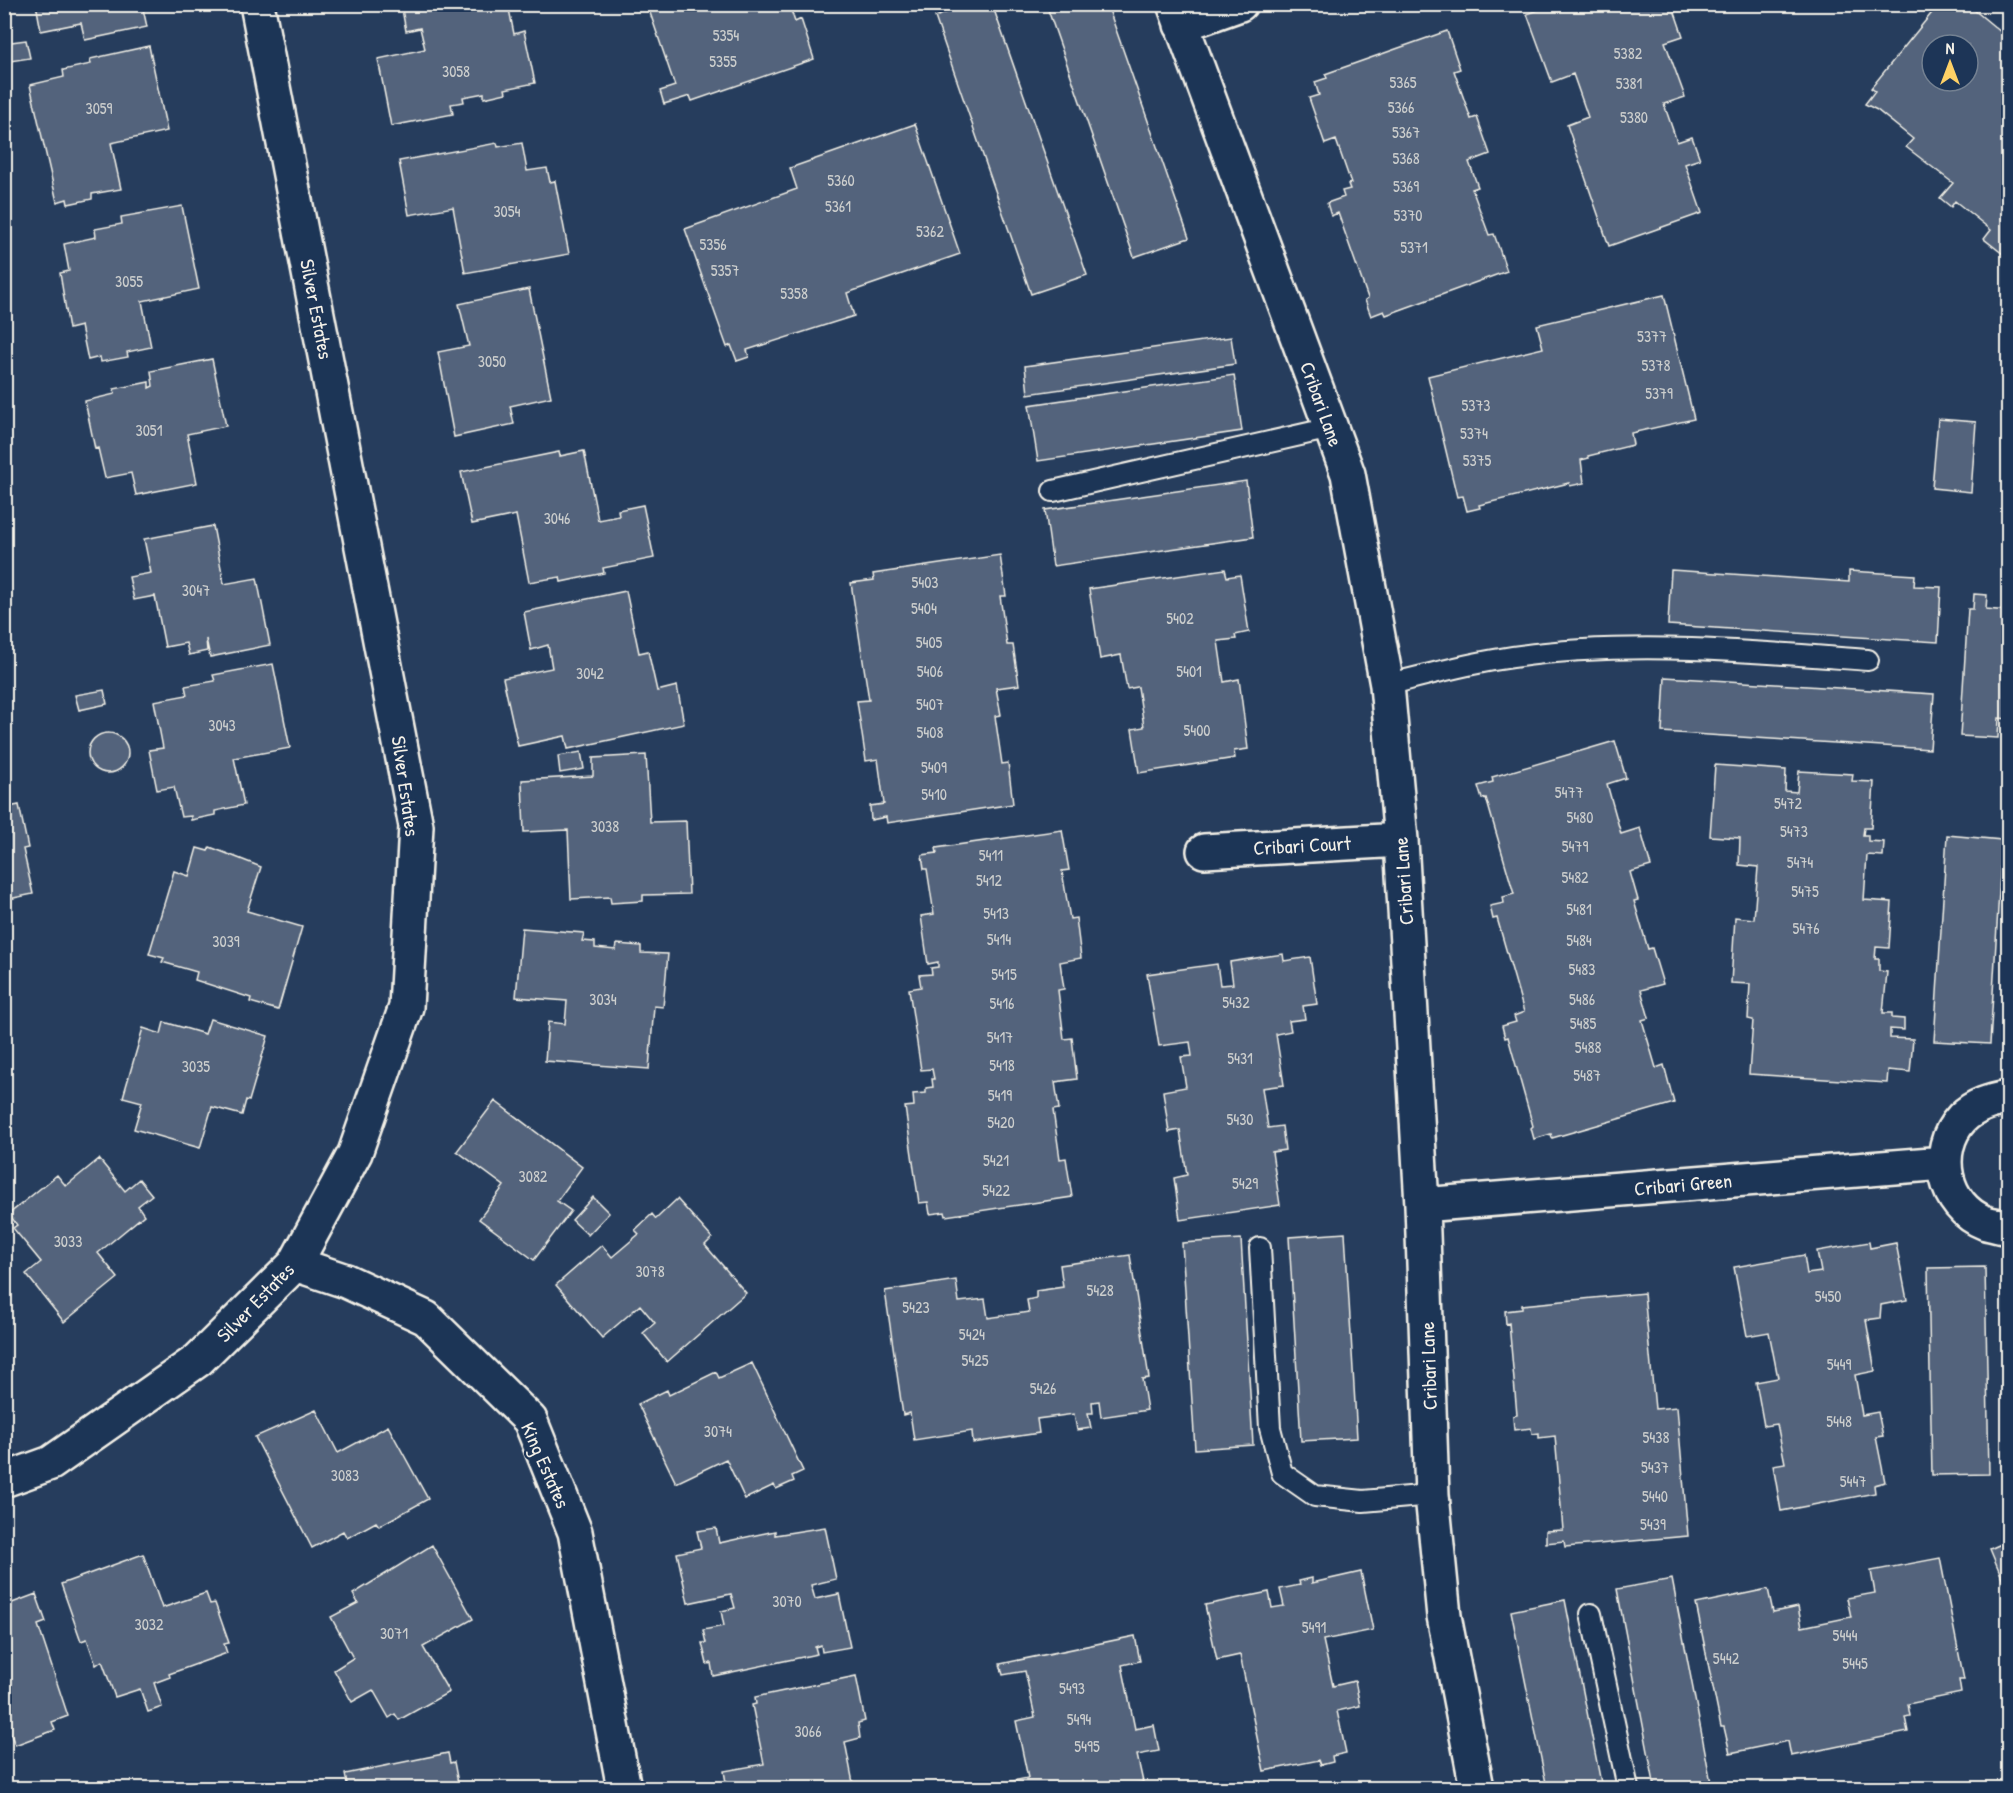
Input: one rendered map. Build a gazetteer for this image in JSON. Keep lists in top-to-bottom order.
{
  "streets": {
    "street": [
      "Silver Estates",
      "Cribari Lane",
      "Cribari Court",
      "Cribari Green",
      "King Estates"
    ]
  },
  "crossings": [
    ["Silver Estates", "King Estates"],
    ["Cribari Lane", "Cribari Court"],
    ["Cribari Lane", "Cribari Green"]
  ],
  "house_numbers": [
    "5354",
    "5382",
    "5355",
    "3058",
    "5365",
    "5381",
    "5366",
    "3059",
    "5380",
    "5367",
    "5368",
    "5360",
    "5369",
    "5361",
    "3054",
    "5370",
    "5362",
    "5356",
    "5371",
    "5357",
    "3055",
    "5358",
    "5377",
    "3050",
    "5378",
    "5379",
    "5373",
    "3051",
    "5374",
    "5375",
    "3046",
    "5403",
    "3047",
    "5404",
    "5402",
    "5405",
    "5406",
    "5401",
    "3042",
    "5407",
    "3043",
    "5400",
    "5408",
    "5409",
    "5477",
    "5410",
    "5472",
    "5480",
    "3038",
    "5473",
    "5479",
    "5411",
    "5474",
    "5482",
    "5412",
    "5475",
    "5481",
    "5413",
    "5476",
    "5414",
    "5484",
    "3039",
    "5483",
    "5415",
    "3034",
    "5486",
    "5432",
    "5416",
    "5485",
    "5417",
    "5488",
    "5431",
    "5418",
    "3035",
    "5487",
    "5419",
    "5430",
    "5420",
    "5421",
    "3082",
    "5429",
    "5422",
    "3033",
    "3078",
    "5428",
    "5450",
    "5423",
    "5424",
    "5425",
    "5449",
    "5426",
    "5448",
    "3074",
    "5438",
    "5437",
    "3083",
    "5447",
    "5440",
    "5439",
    "3070",
    "3032",
    "5491",
    "3071",
    "5444",
    "5442",
    "5445",
    "5493",
    "5494",
    "3066",
    "5495"
  ],
  "north": "top"
}
